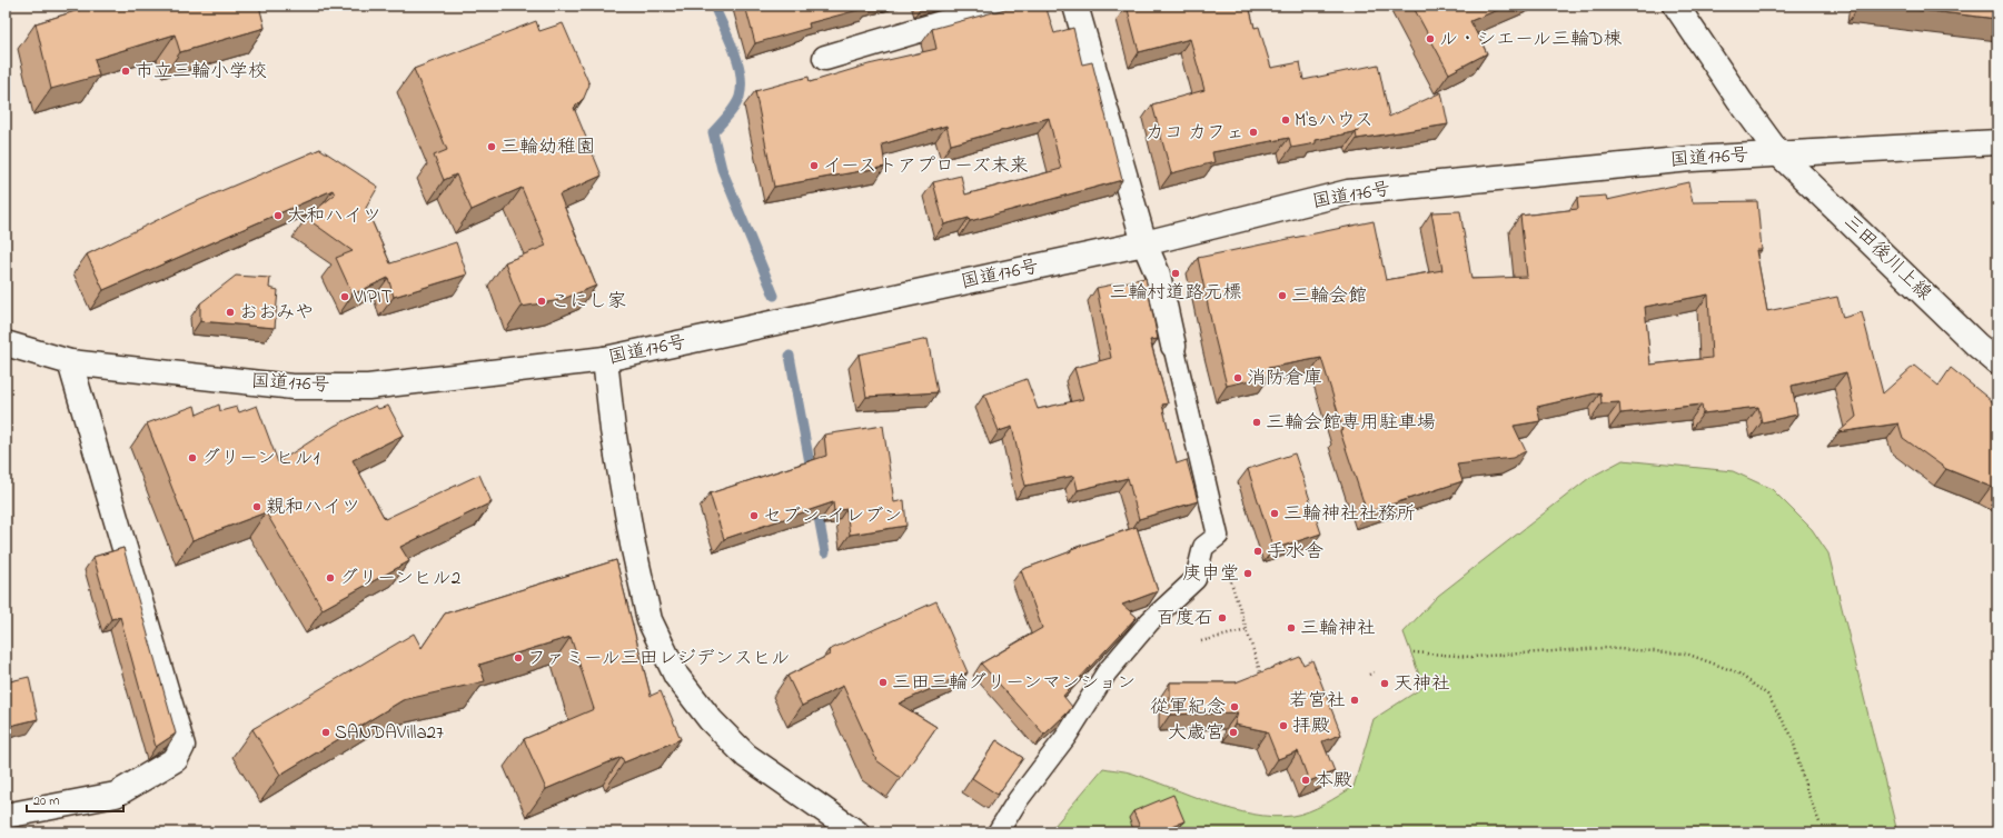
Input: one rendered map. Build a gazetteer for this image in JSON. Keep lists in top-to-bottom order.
{
  "streets": {
    "main road": ["国道176号", "三田後川上線"]
  },
  "crossings": [
    ["国道176号", "三田後川上線"]
  ],
  "places": [
    "ル・シエール三輪D棟",
    "市立三輪小学校",
    "M'sハウス",
    "カコ カフェ",
    "三輪幼稚園",
    "イーストアプローズ末来",
    "大和ハイツ",
    "三輪村道路元標",
    "三輪会館",
    "VIPIT",
    "こにし家",
    "おおみや",
    "消防倉庫",
    "三輪会館専用駐車場",
    "グリーンヒル1",
    "親和ハイツ",
    "三輪神社社務所",
    "セブン-イレブン",
    "手水舎",
    "庚申堂",
    "グリーンヒル2",
    "百度石",
    "三輪神社",
    "ファミール三田レジデンスヒル",
    "三田三輪グリーンマンション",
    "天神社",
    "若宮社",
    "從軍紀念",
    "拝殿",
    "SANDAVilla27",
    "大歳宮",
    "本殿"
  ],
  "scale_bar": "20 m"
}
